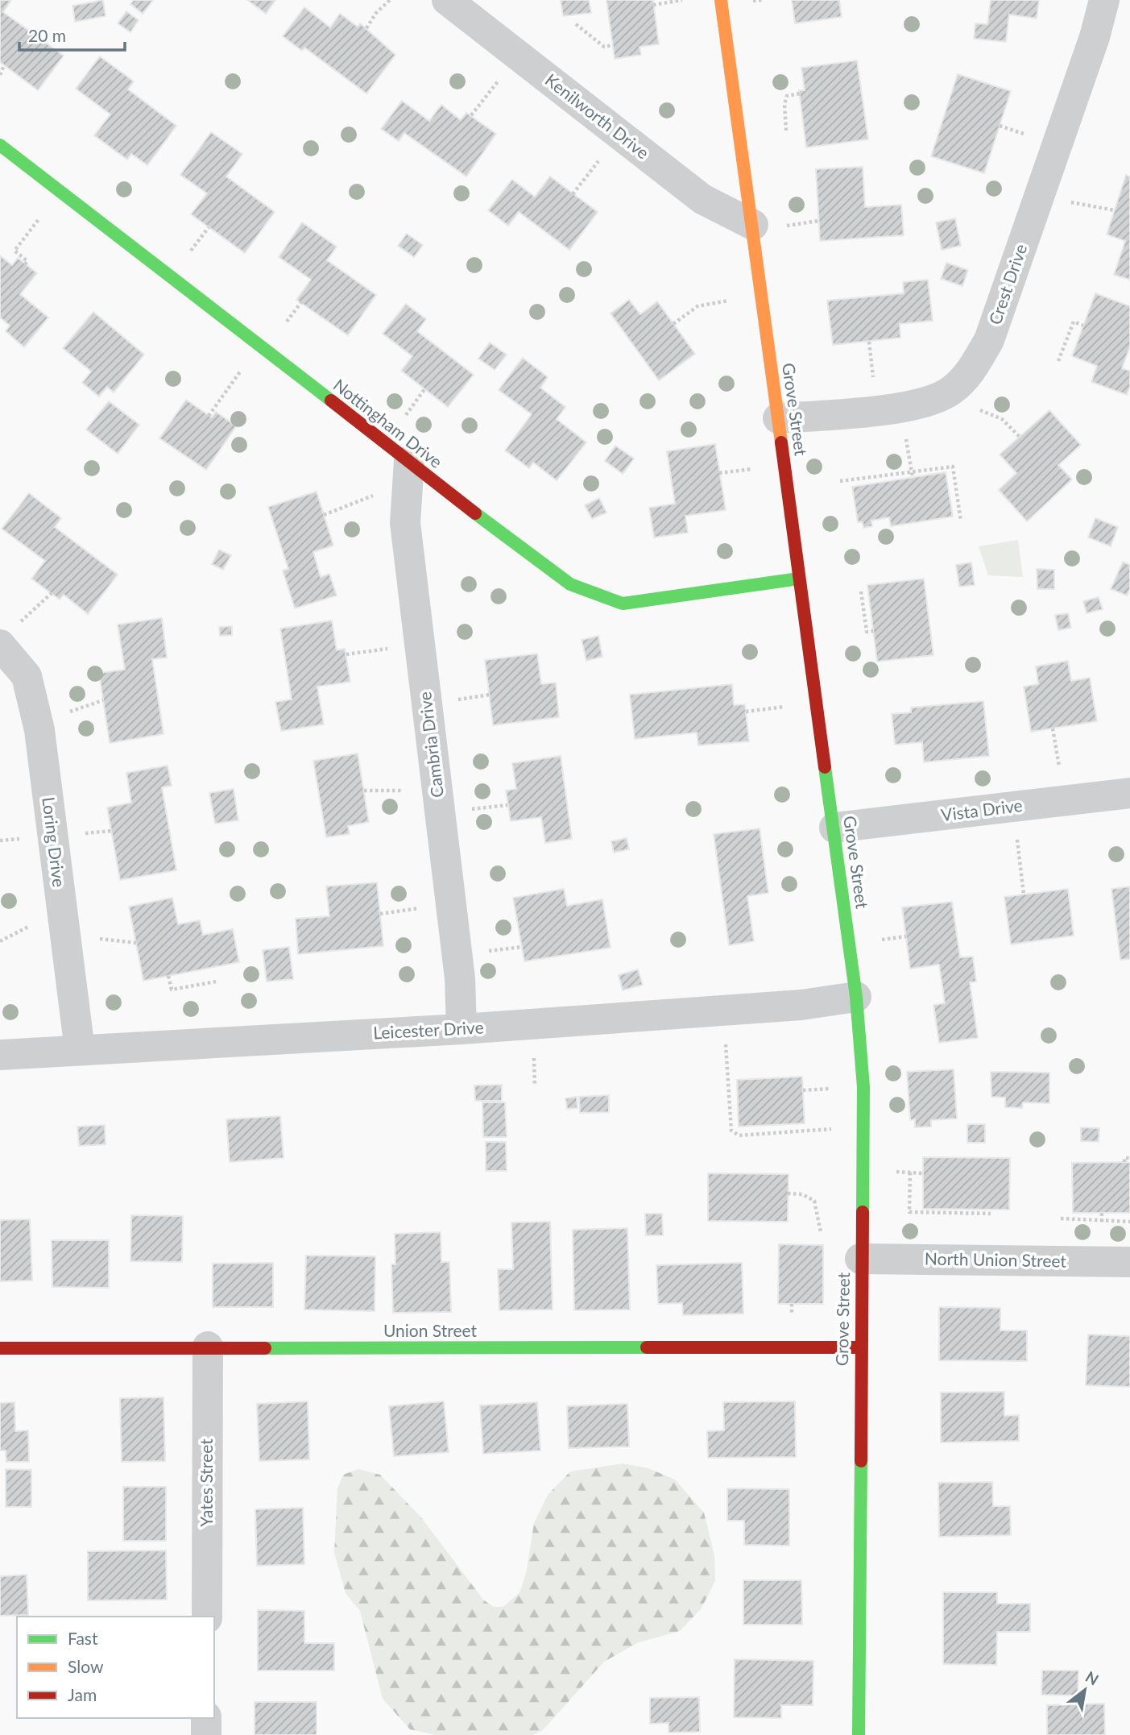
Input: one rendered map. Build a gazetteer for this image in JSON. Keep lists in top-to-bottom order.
{
  "streets": {
    "street": [
      "Kenilworth Drive",
      "Crest Drive",
      "Grove Street",
      "Nottingham Drive",
      "Cambria Drive",
      "Vista Drive",
      "Loring Drive",
      "Leicester Drive",
      "North Union Street",
      "Union Street",
      "Yates Street"
    ]
  },
  "crossings": [
    ["Kenilworth Drive", "Grove Street"],
    ["Crest Drive", "Grove Street"],
    ["Grove Street", "Nottingham Drive"],
    ["Grove Street", "Vista Drive"],
    ["Grove Street", "Leicester Drive"],
    ["Grove Street", "North Union Street"],
    ["Grove Street", "Union Street"],
    ["Nottingham Drive", "Cambria Drive"],
    ["Cambria Drive", "Leicester Drive"],
    ["Loring Drive", "Leicester Drive"],
    ["Union Street", "Yates Street"]
  ],
  "legend": ["Fast", "Slow", "Jam"],
  "scale_bar": "20 m",
  "north": "top right"
}
